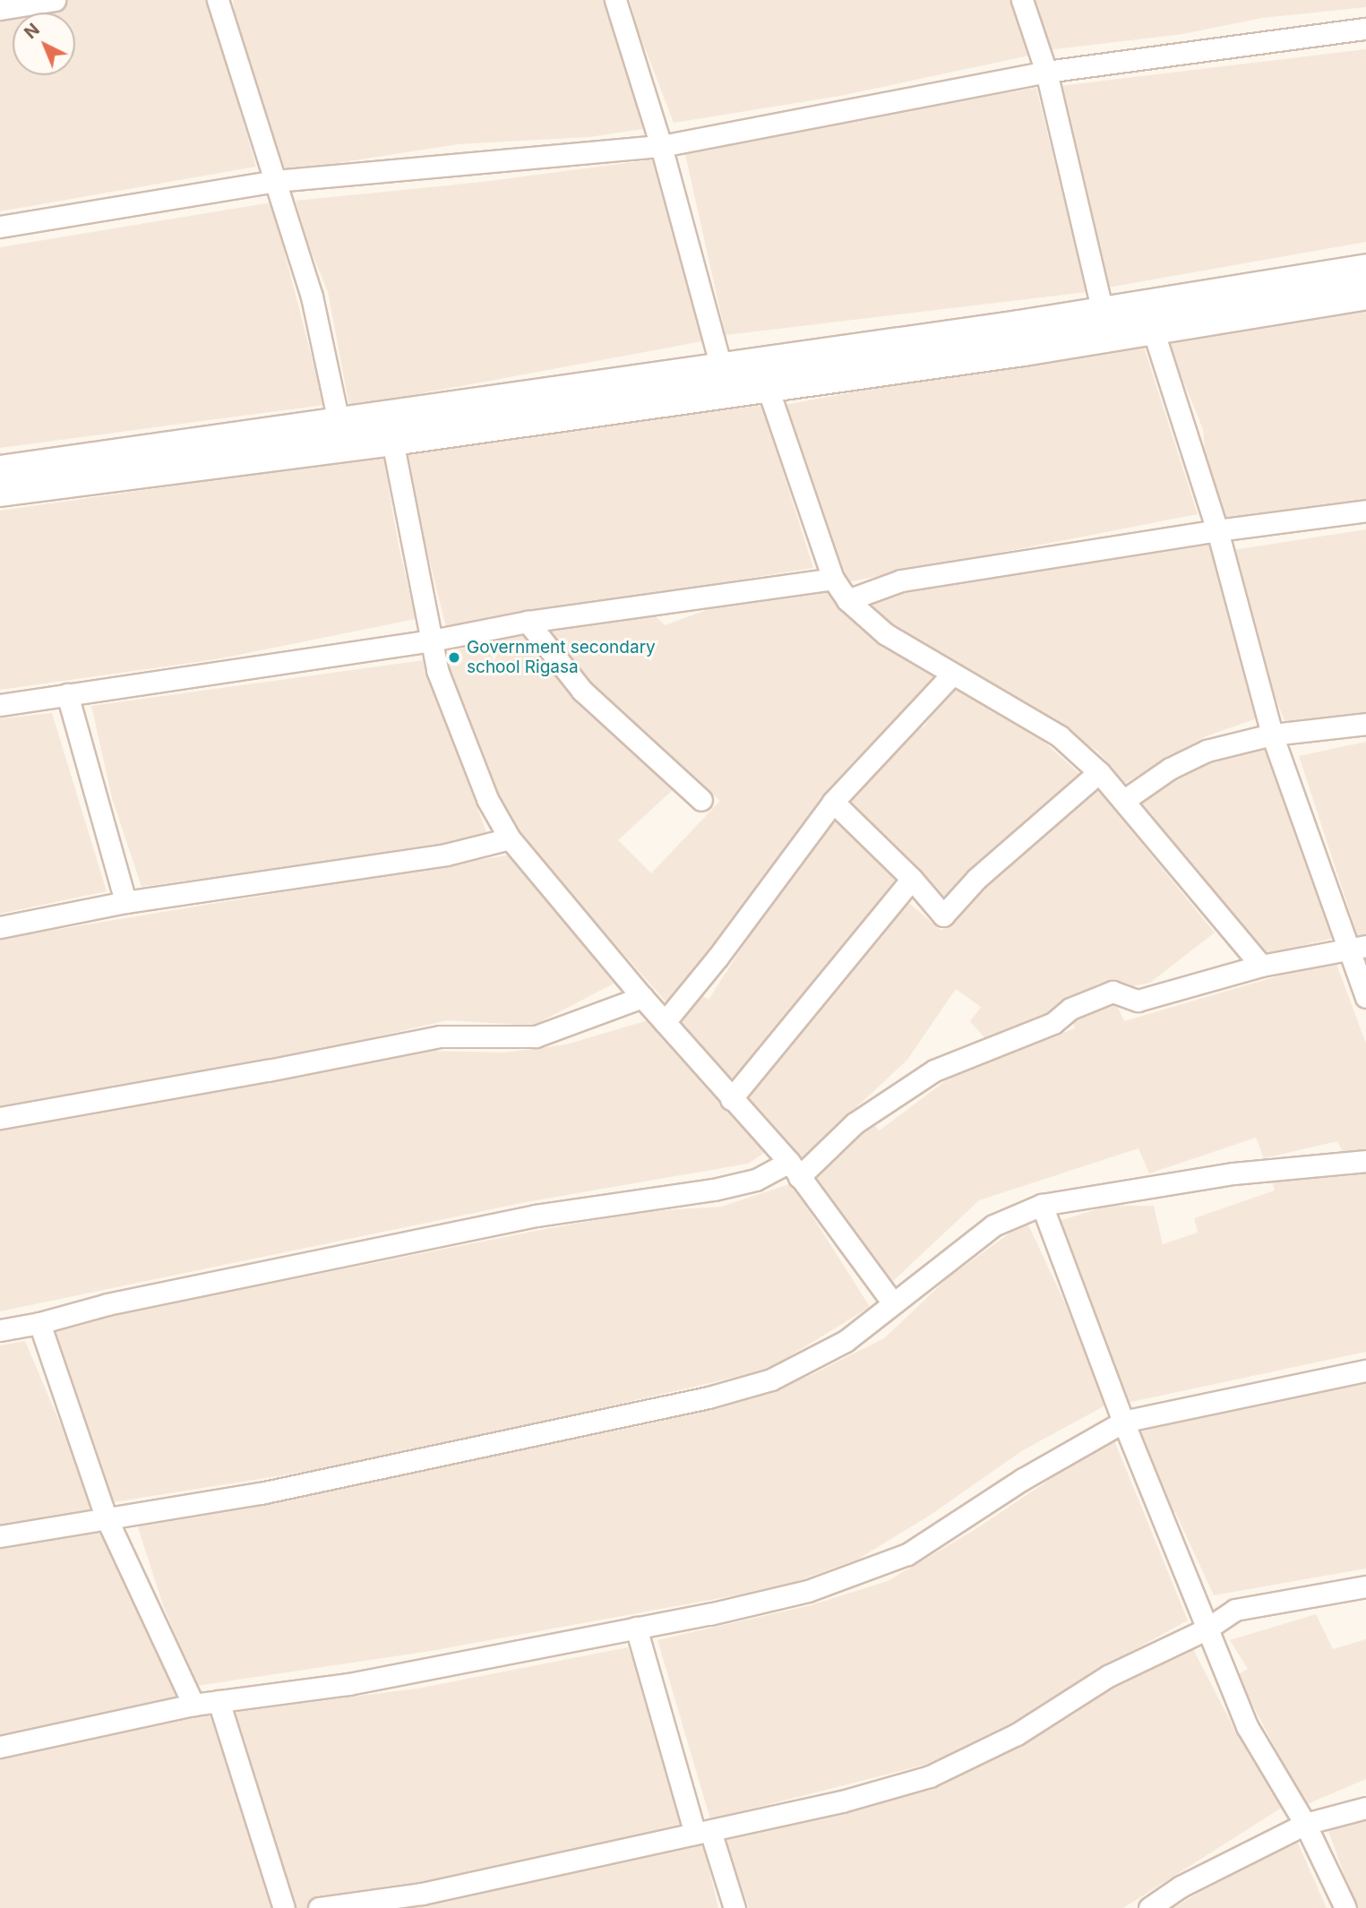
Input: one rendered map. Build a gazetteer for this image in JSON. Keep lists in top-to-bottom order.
{
  "places": ["Government secondary school Rigasa"],
  "north": "top left"
}
